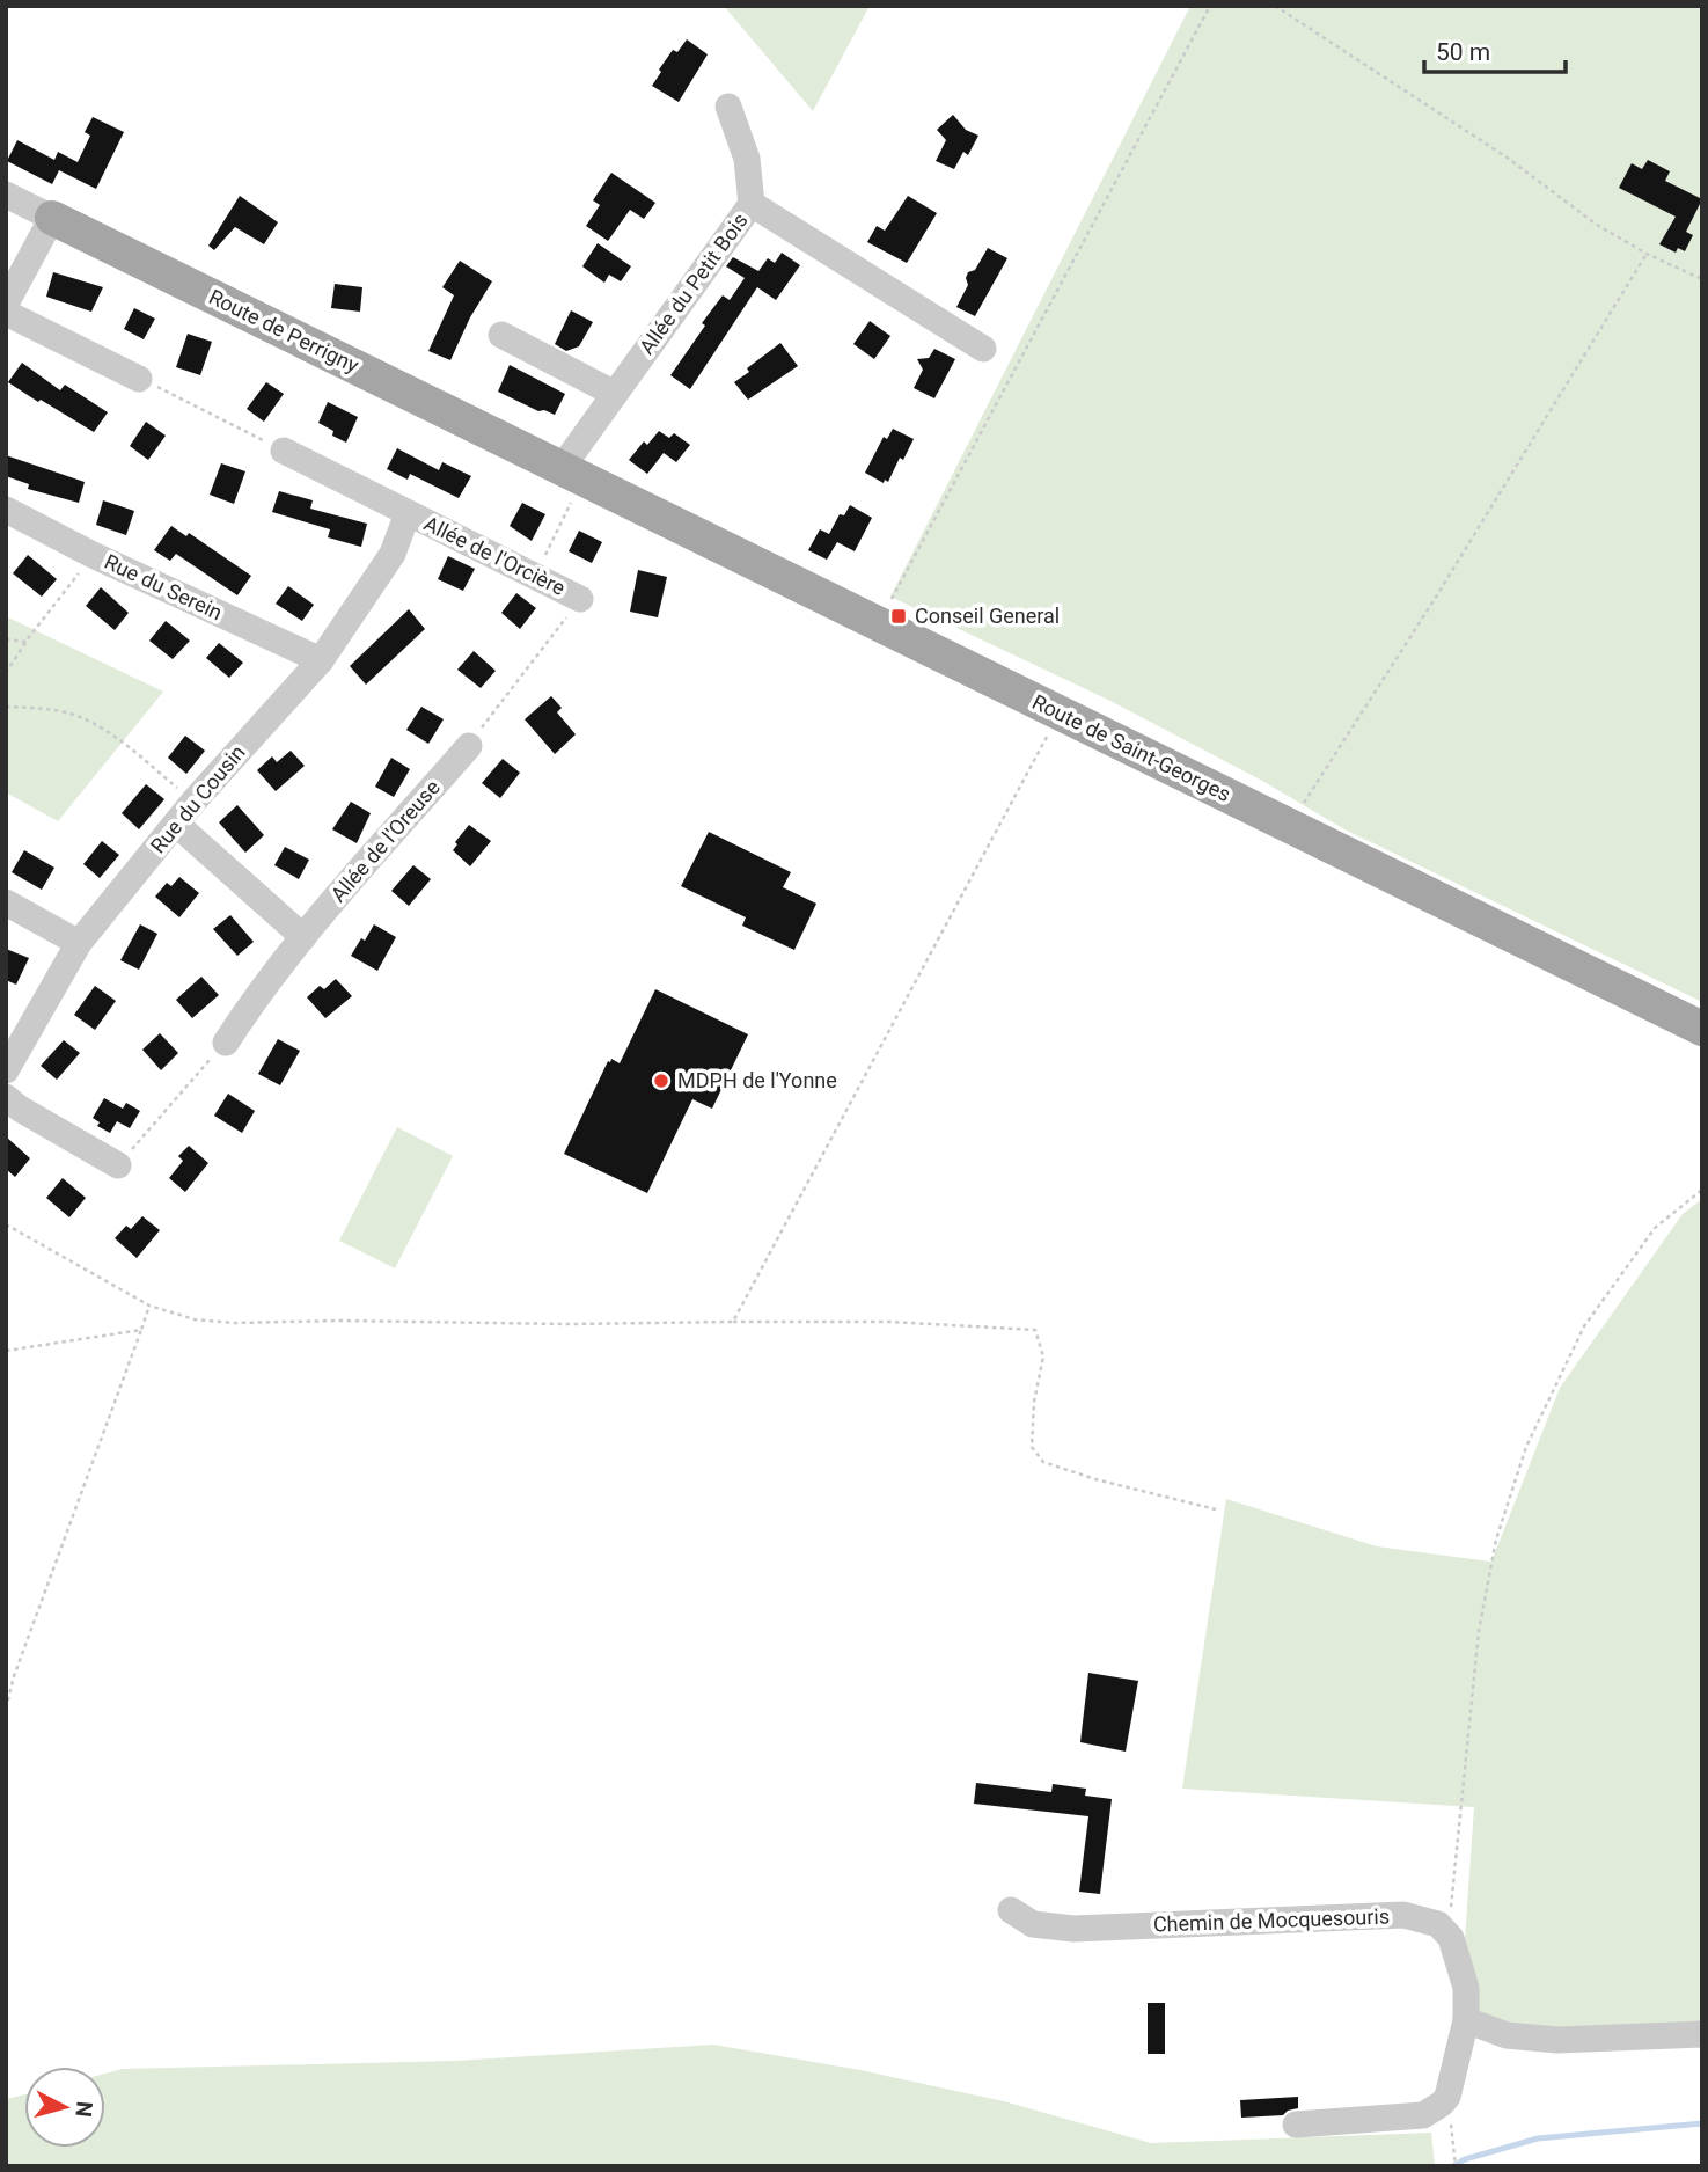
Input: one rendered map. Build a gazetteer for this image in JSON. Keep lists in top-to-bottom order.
{
  "streets": {
    "main road": ["Route de Perrigny", "Route de Saint-Georges"],
    "street": [
      "Allée du Petit Bois",
      "Allée de l'Orcière",
      "Rue du Serein",
      "Rue du Cousin",
      "Allée de l'Oreuse",
      "Chemin de Mocquesouris"
    ]
  },
  "crossings": [
    ["Allée du Petit Bois", "Route de Perrigny"],
    ["Allée du Petit Bois", "Route de Saint-Georges"],
    ["Route de Perrigny", "Route de Saint-Georges"],
    ["Allée de l'Orcière", "Rue du Serein"],
    ["Allée de l'Orcière", "Rue du Cousin"],
    ["Rue du Serein", "Rue du Cousin"]
  ],
  "places": {
    "transit": ["Conseil General"],
    "other": ["MDPH de l'Yonne"]
  },
  "scale_bar": "50 m",
  "north": "right"
}
